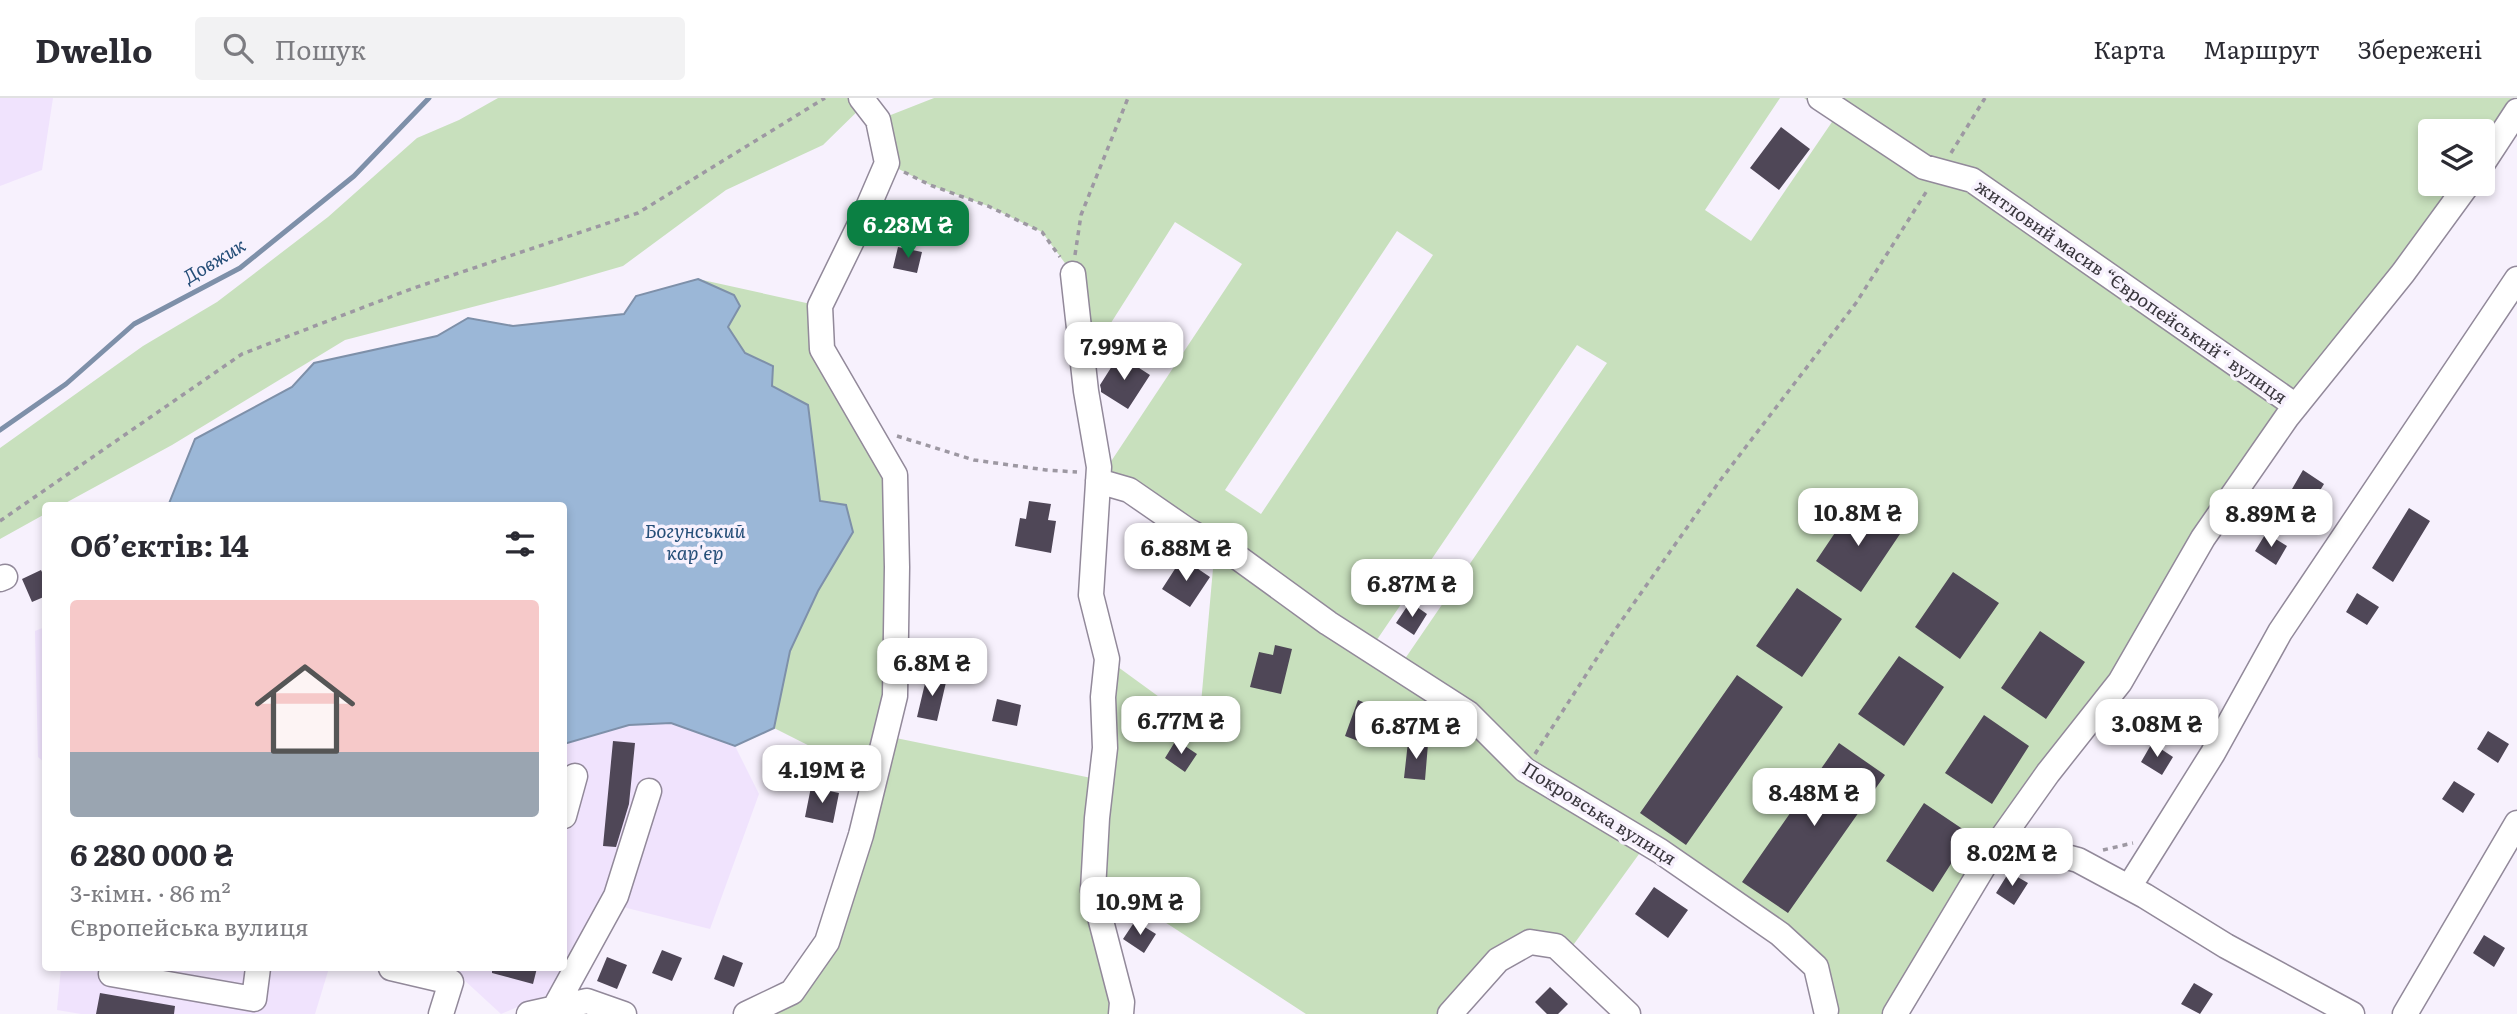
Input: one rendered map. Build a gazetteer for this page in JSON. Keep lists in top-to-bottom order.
{
  "streets": {
    "street": ["житловий масив “Європейський“ вулиця", "Покровська вулиця"]
  },
  "water": ["Довжик", "Богунський кар'єр"],
  "page": {
    "header": "Dwello",
    "search": "Пошук",
    "nav": ["Карта", "Маршрут", "Збережені"],
    "price": [
      "6.28M ₴",
      "7.99M ₴",
      "10.8M ₴",
      "8.89M ₴",
      "6.88M ₴",
      "6.87M ₴",
      "6.8M ₴",
      "6.77M ₴",
      "3.08M ₴",
      "6.87M ₴",
      "4.19M ₴",
      "8.48M ₴",
      "8.02M ₴",
      "10.9M ₴"
    ],
    "heading": "Об’єктів: 14",
    "list": [
      {
        "name": "6 280 000 ₴",
        "note": "3-кімн. · 86 m² · Європейська вулиця"
      }
    ]
  }
}
